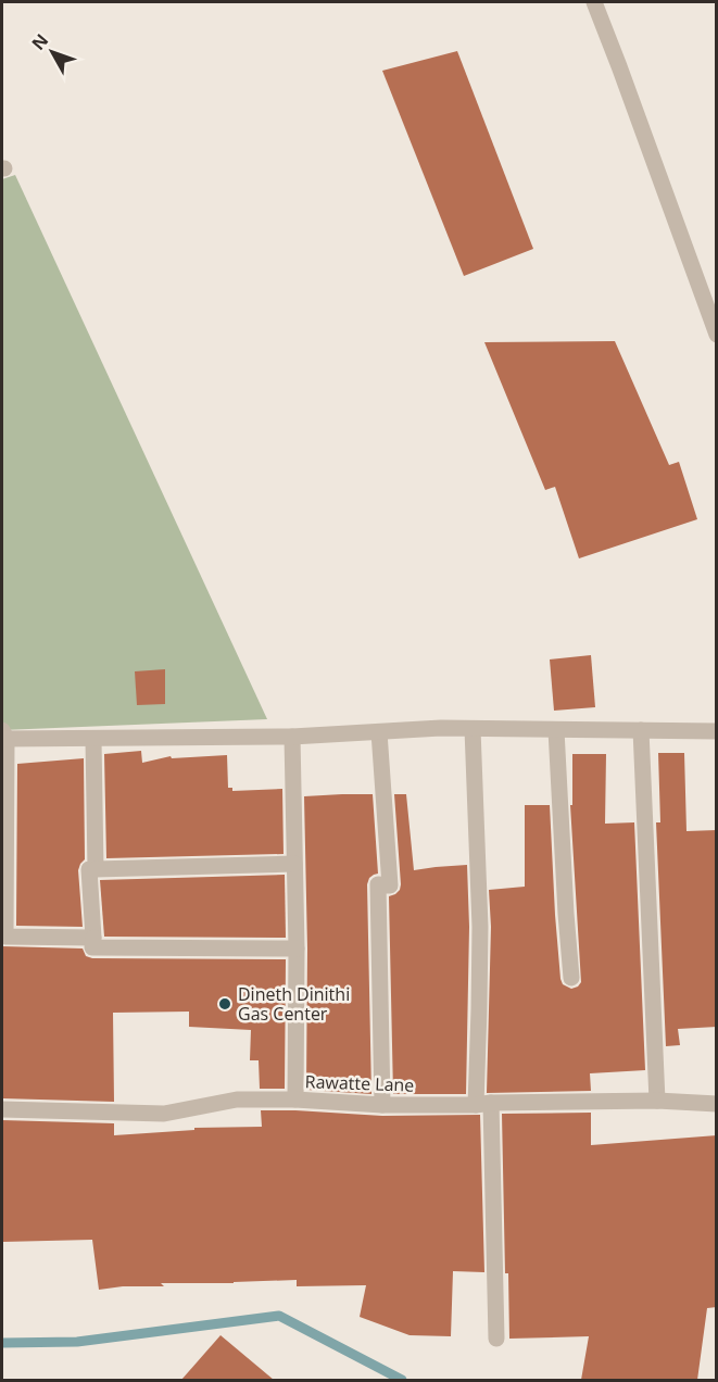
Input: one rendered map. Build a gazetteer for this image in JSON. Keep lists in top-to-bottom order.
{
  "streets": {
    "street": ["Rawatte Lane"]
  },
  "places": ["Dineth Dinithi Gas Center"],
  "north": "top left"
}
